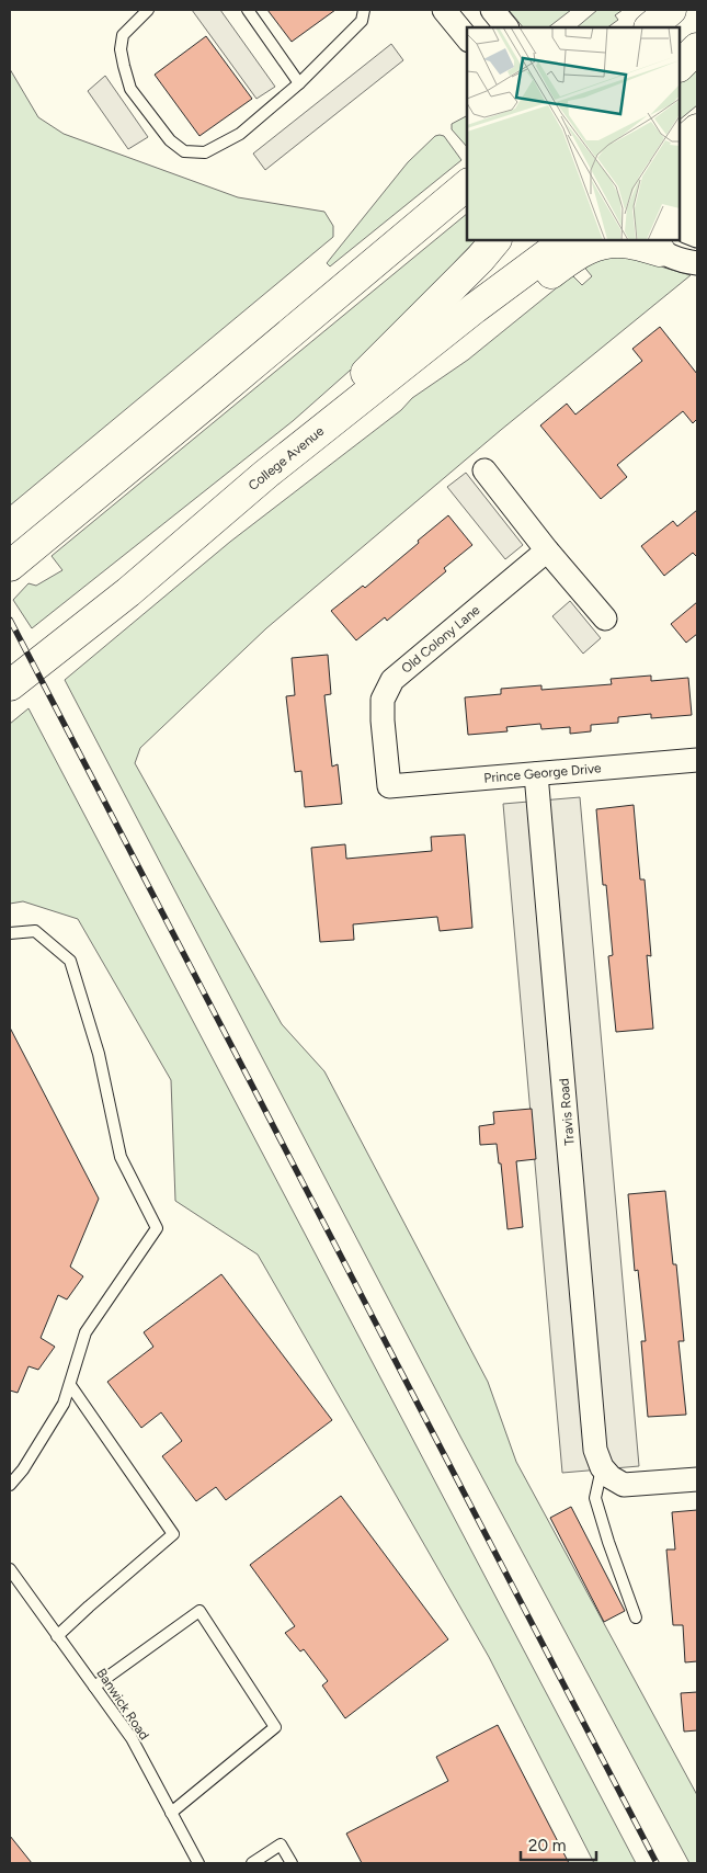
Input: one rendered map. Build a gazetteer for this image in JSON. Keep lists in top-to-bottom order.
{
  "streets": {
    "highway": ["College Avenue"],
    "street": ["Old Colony Lane", "Prince George Drive", "Travis Road"],
    "lane": ["Banwick Road"]
  },
  "crossings": [
    ["Old Colony Lane", "Prince George Drive"],
    ["Prince George Drive", "Travis Road"]
  ],
  "scale_bar": "20 m"
}
